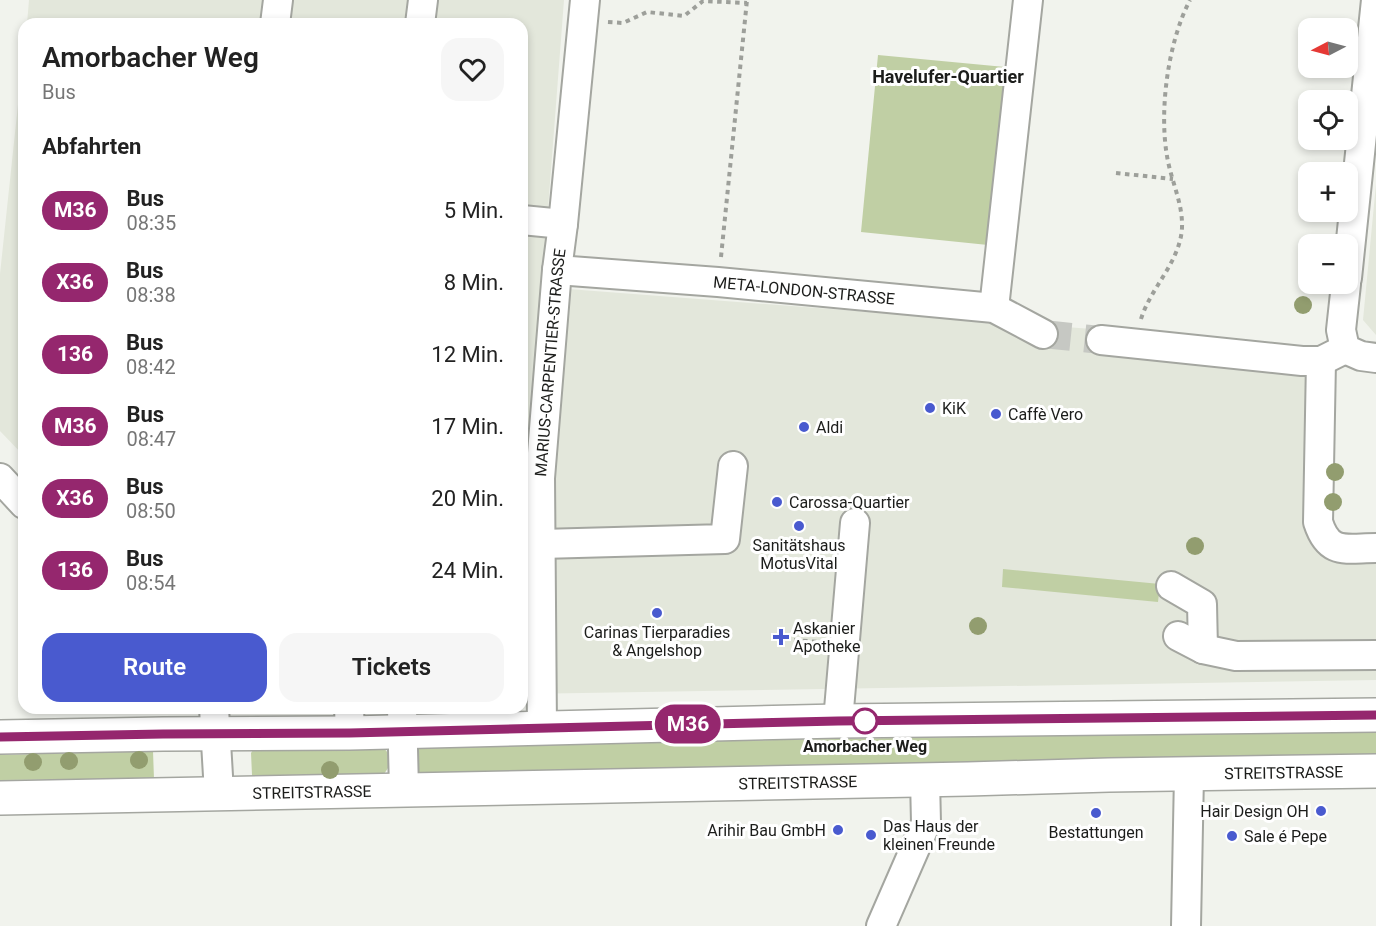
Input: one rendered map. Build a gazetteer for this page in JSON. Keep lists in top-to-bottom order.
{
  "streets": {
    "main road": ["STREITSTRASSE"],
    "street": ["META-LONDON-STRASSE", "MARIUS-CARPENTIER-STRASSE"]
  },
  "crossings": [
    ["META-LONDON-STRASSE", "MARIUS-CARPENTIER-STRASSE"]
  ],
  "districts": ["Havelufer-Quartier"],
  "places": {
    "other": [
      "KiK",
      "Caffè Vero",
      "Aldi",
      "Carossa-Quartier",
      "Sanitätshaus MotusVital",
      "Carinas Tierparadies & Angelshop",
      "Amorbacher Weg",
      "Hair Design OH",
      "Bestattungen",
      "Arihir Bau GmbH",
      "Das Haus der kleinen Freunde",
      "Sale é Pepe"
    ],
    "health": ["Askanier Apotheke"]
  },
  "lines": ["bus line M36"],
  "north": "left",
  "page": {
    "on_map": "M36",
    "map_buttons": ["+", "−"],
    "heading": [
      ["Amorbacher Weg", "Bus"],
      "Abfahrten"
    ],
    "list": [
      {
        "mark": "M36",
        "name": "Bus",
        "note": "08:35",
        "value": "5 Min."
      },
      {
        "mark": "X36",
        "name": "Bus",
        "note": "08:38",
        "value": "8 Min."
      },
      {
        "mark": "136",
        "name": "Bus",
        "note": "08:42",
        "value": "12 Min."
      },
      {
        "mark": "M36",
        "name": "Bus",
        "note": "08:47",
        "value": "17 Min."
      },
      {
        "mark": "X36",
        "name": "Bus",
        "note": "08:50",
        "value": "20 Min."
      },
      {
        "mark": "136",
        "name": "Bus",
        "note": "08:54",
        "value": "24 Min."
      }
    ],
    "buttons": ["Route", "Tickets"]
  }
}
